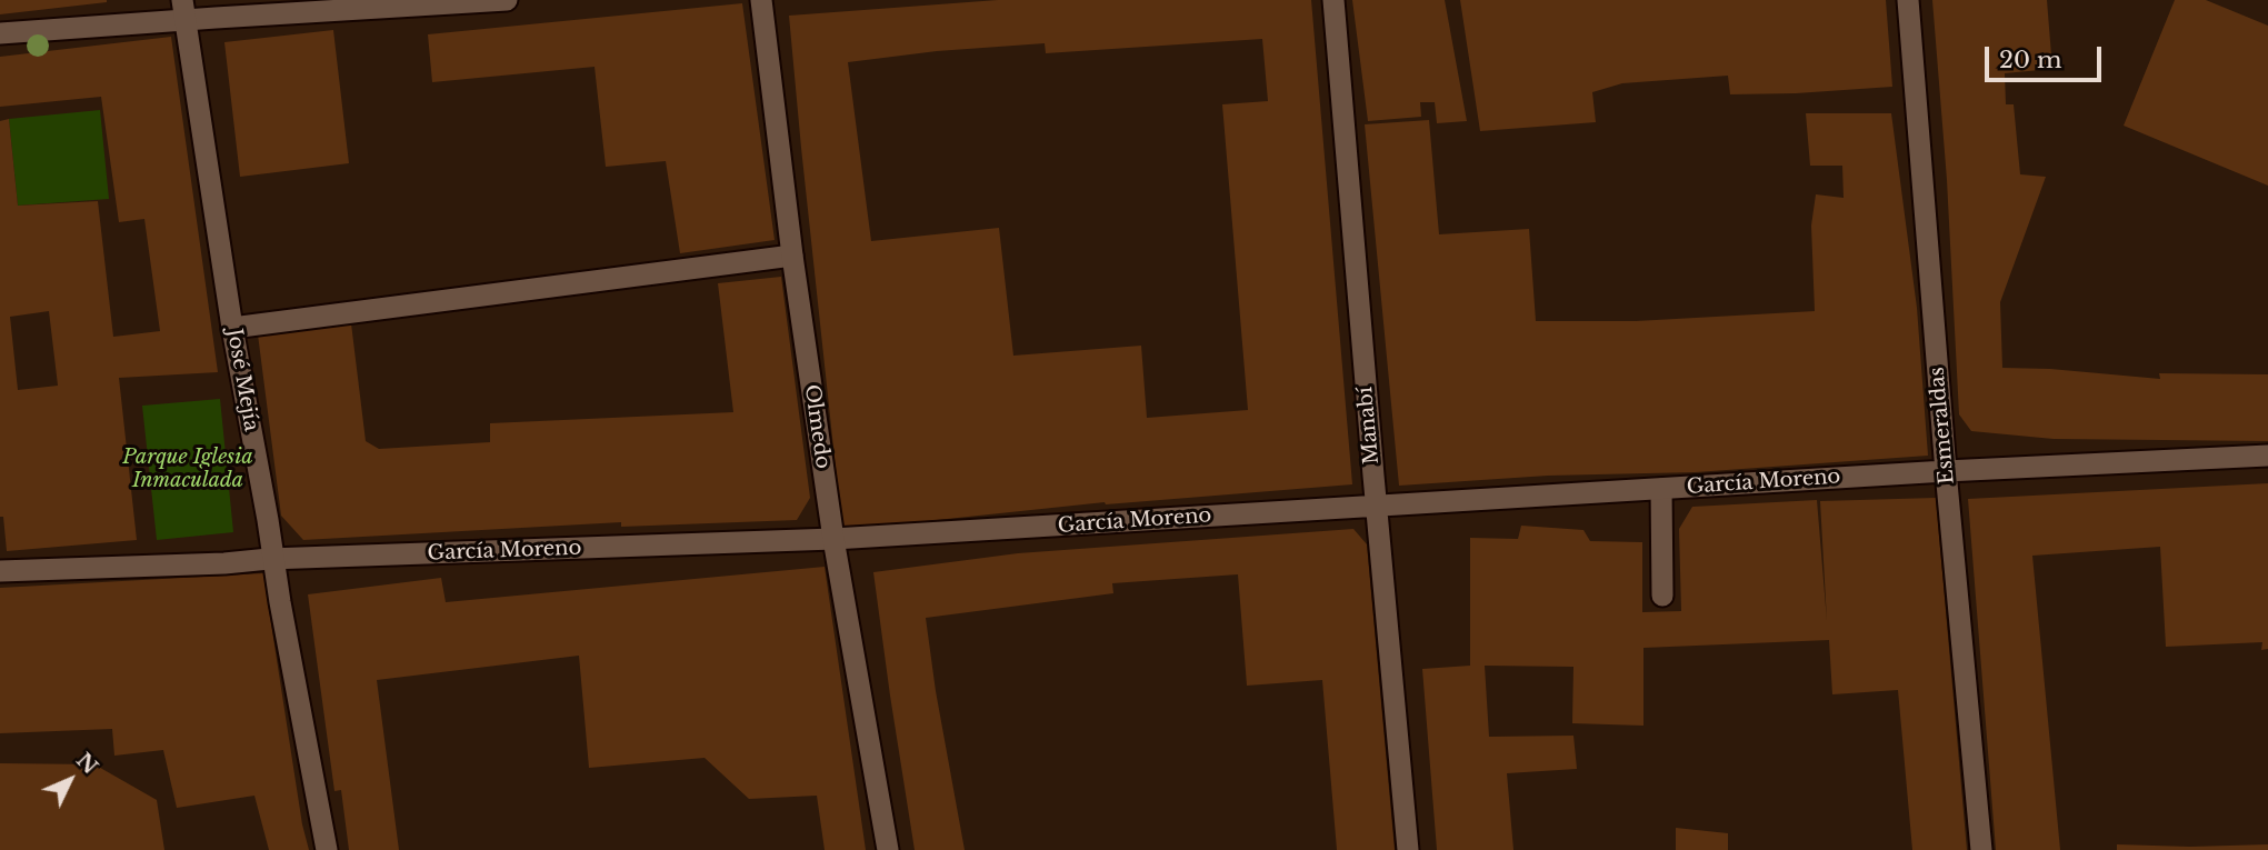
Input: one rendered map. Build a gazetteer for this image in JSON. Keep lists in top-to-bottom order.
{
  "streets": {
    "street": [
      "José Mejía",
      "Manabí",
      "Esmeraldas",
      "Olmedo",
      "García Moreno"
    ]
  },
  "crossings": [
    ["José Mejía", "García Moreno"],
    ["Manabí", "García Moreno"],
    ["Esmeraldas", "García Moreno"],
    ["Olmedo", "García Moreno"]
  ],
  "parks": ["Parque Iglesia Inmaculada"],
  "scale_bar": "20 m",
  "north": "top right"
}
